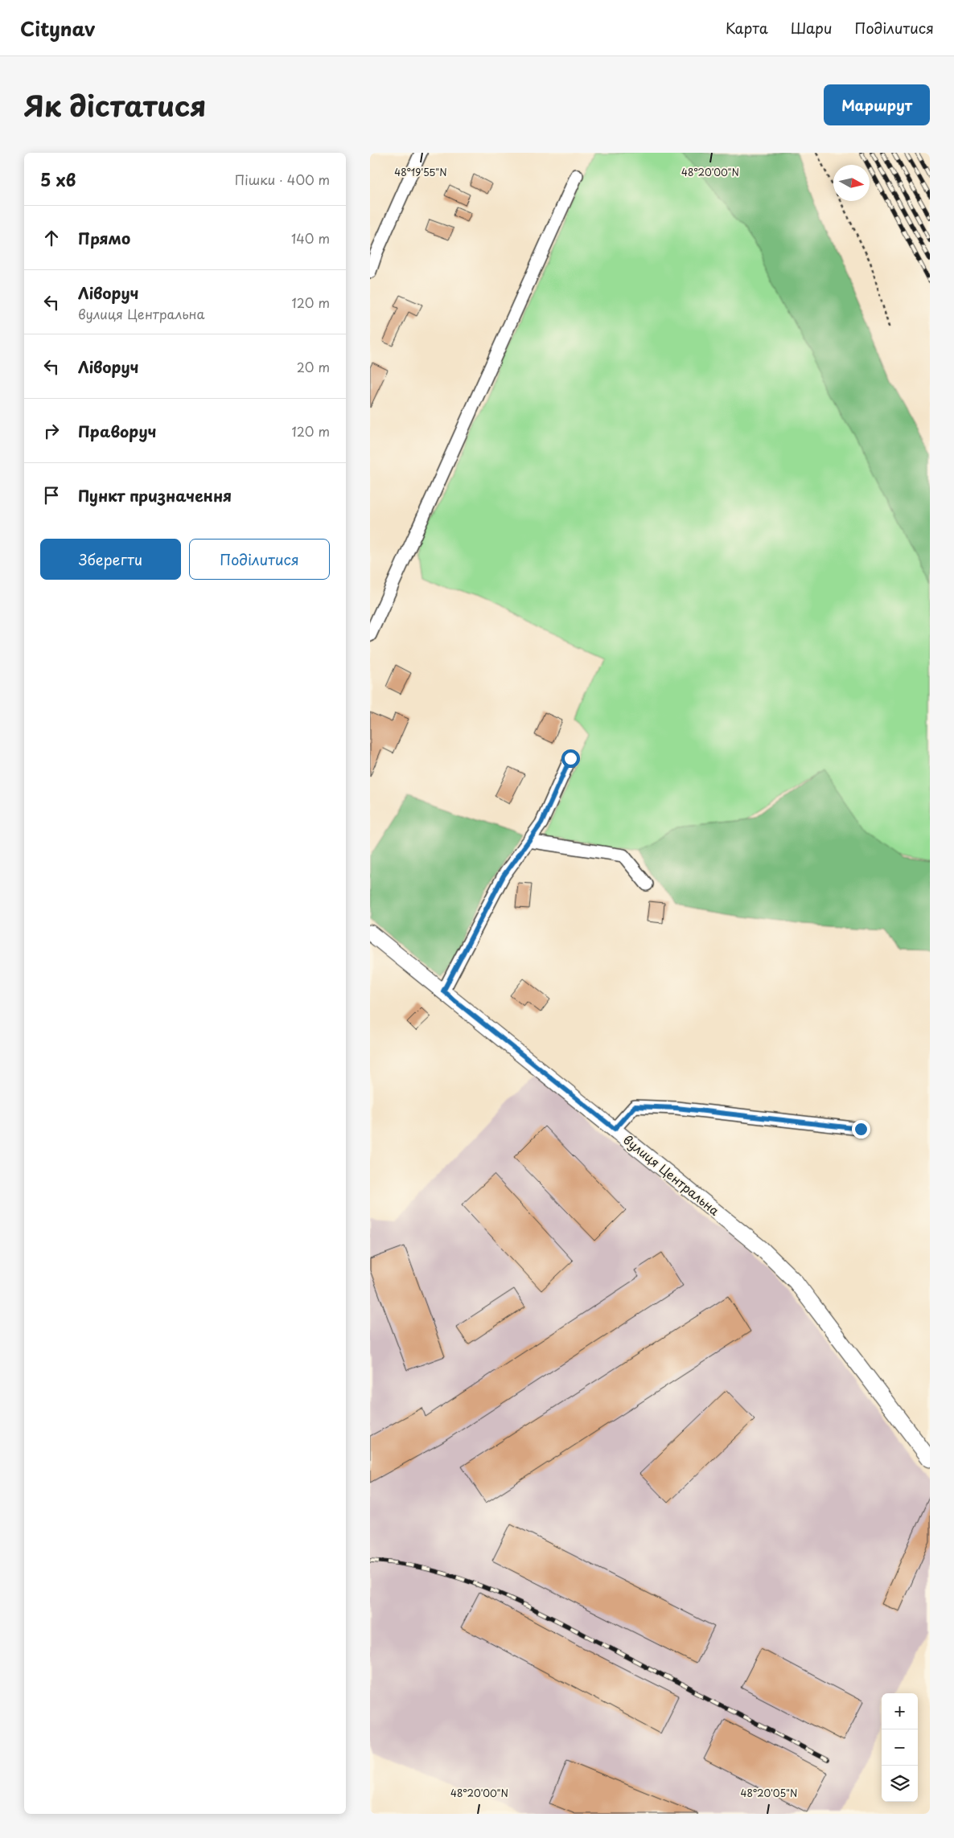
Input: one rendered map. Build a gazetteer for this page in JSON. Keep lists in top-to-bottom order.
{
  "streets": {
    "main road": ["вулиця Центральна"]
  },
  "north": "right",
  "page": {
    "header": "Citynav",
    "nav": ["Карта", "Шари", "Поділитися"],
    "title": "Як дістатися",
    "buttons": [
      "Маршрут",
      ["Зберегти", "Поділитися"]
    ],
    "heading": ["5 хв", "Пішки · 400 m"],
    "list": [
      ["Прямо", "140 m"],
      ["Ліворуч", "вулиця Центральна", "120 m"],
      ["Ліворуч", "20 m"],
      ["Праворуч", "120 m"],
      "Пункт призначення"
    ],
    "map_buttons": ["+", "−"]
  },
  "coordinates": ["48°19'55\"N", "48°20'00\"N", "48°20'05\"N"]
}
